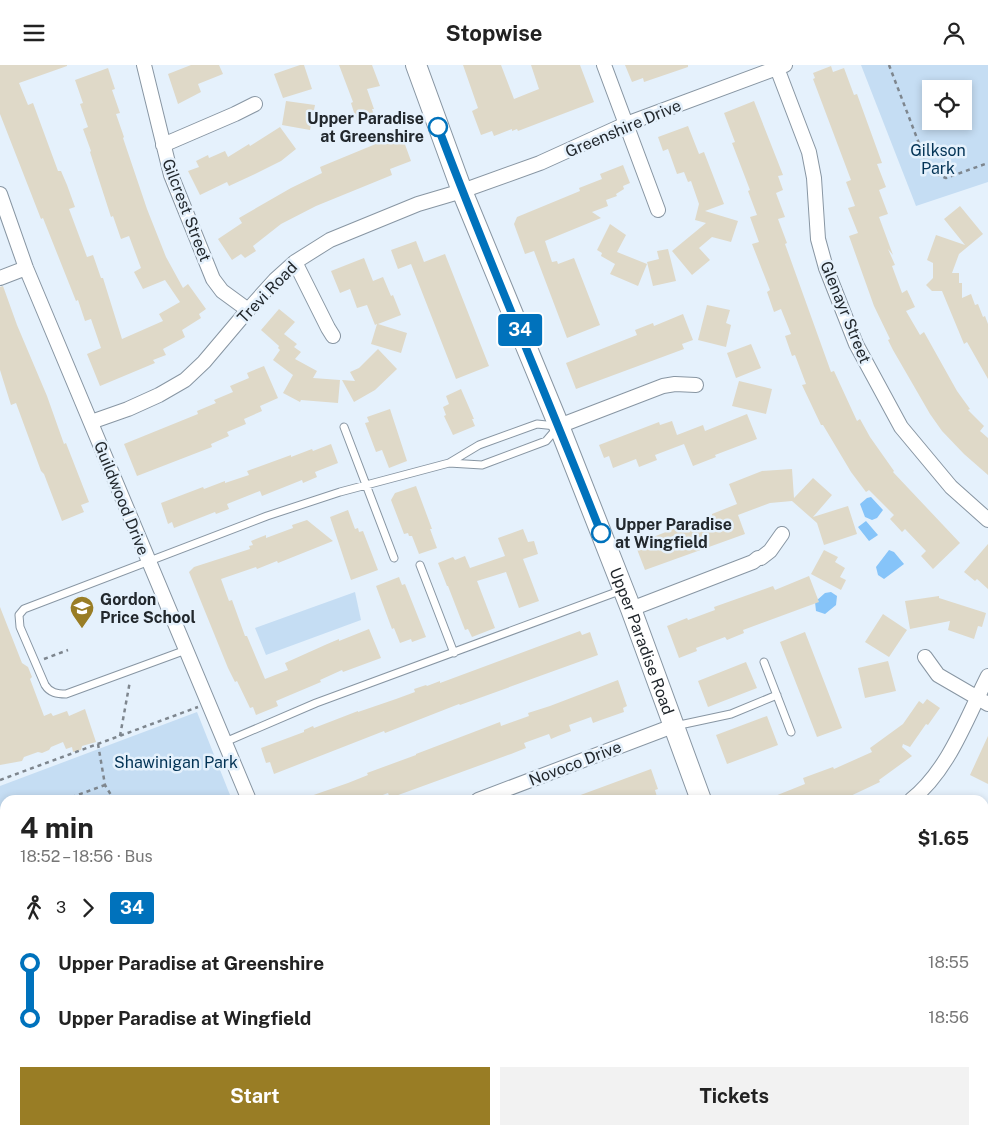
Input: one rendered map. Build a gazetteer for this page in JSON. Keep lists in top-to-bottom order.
{
  "streets": {
    "main road": ["Upper Paradise Road"],
    "street": [
      "Greenshire Drive",
      "Gilcrest Street",
      "Trevi Road",
      "Glenayr Street",
      "Guildwood Drive",
      "Novoco Drive"
    ]
  },
  "crossings": [
    ["Greenshire Drive", "Trevi Road"],
    ["Greenshire Drive", "Glenayr Street"],
    ["Greenshire Drive", "Upper Paradise Road"],
    ["Gilcrest Street", "Trevi Road"],
    ["Trevi Road", "Guildwood Drive"],
    ["Trevi Road", "Upper Paradise Road"],
    ["Upper Paradise Road", "Novoco Drive"]
  ],
  "parks": ["Gilkson Park", "Shawinigan Park"],
  "places": {
    "other": ["Upper Paradise at Greenshire", "Upper Paradise at Wingfield"],
    "school or university": ["Gordon Price School"]
  },
  "lines": ["bus line 34"],
  "page": {
    "header": "Stopwise",
    "on_map": "34",
    "heading": ["4 min", "18:52 – 18:56 · Bus", "$1.65"],
    "legs": ["3", "34"],
    "list": [
      {
        "name": "Upper Paradise at Greenshire",
        "value": "18:55"
      },
      {
        "name": "Upper Paradise at Wingfield",
        "value": "18:56"
      }
    ],
    "buttons": ["Start", "Tickets"]
  }
}
